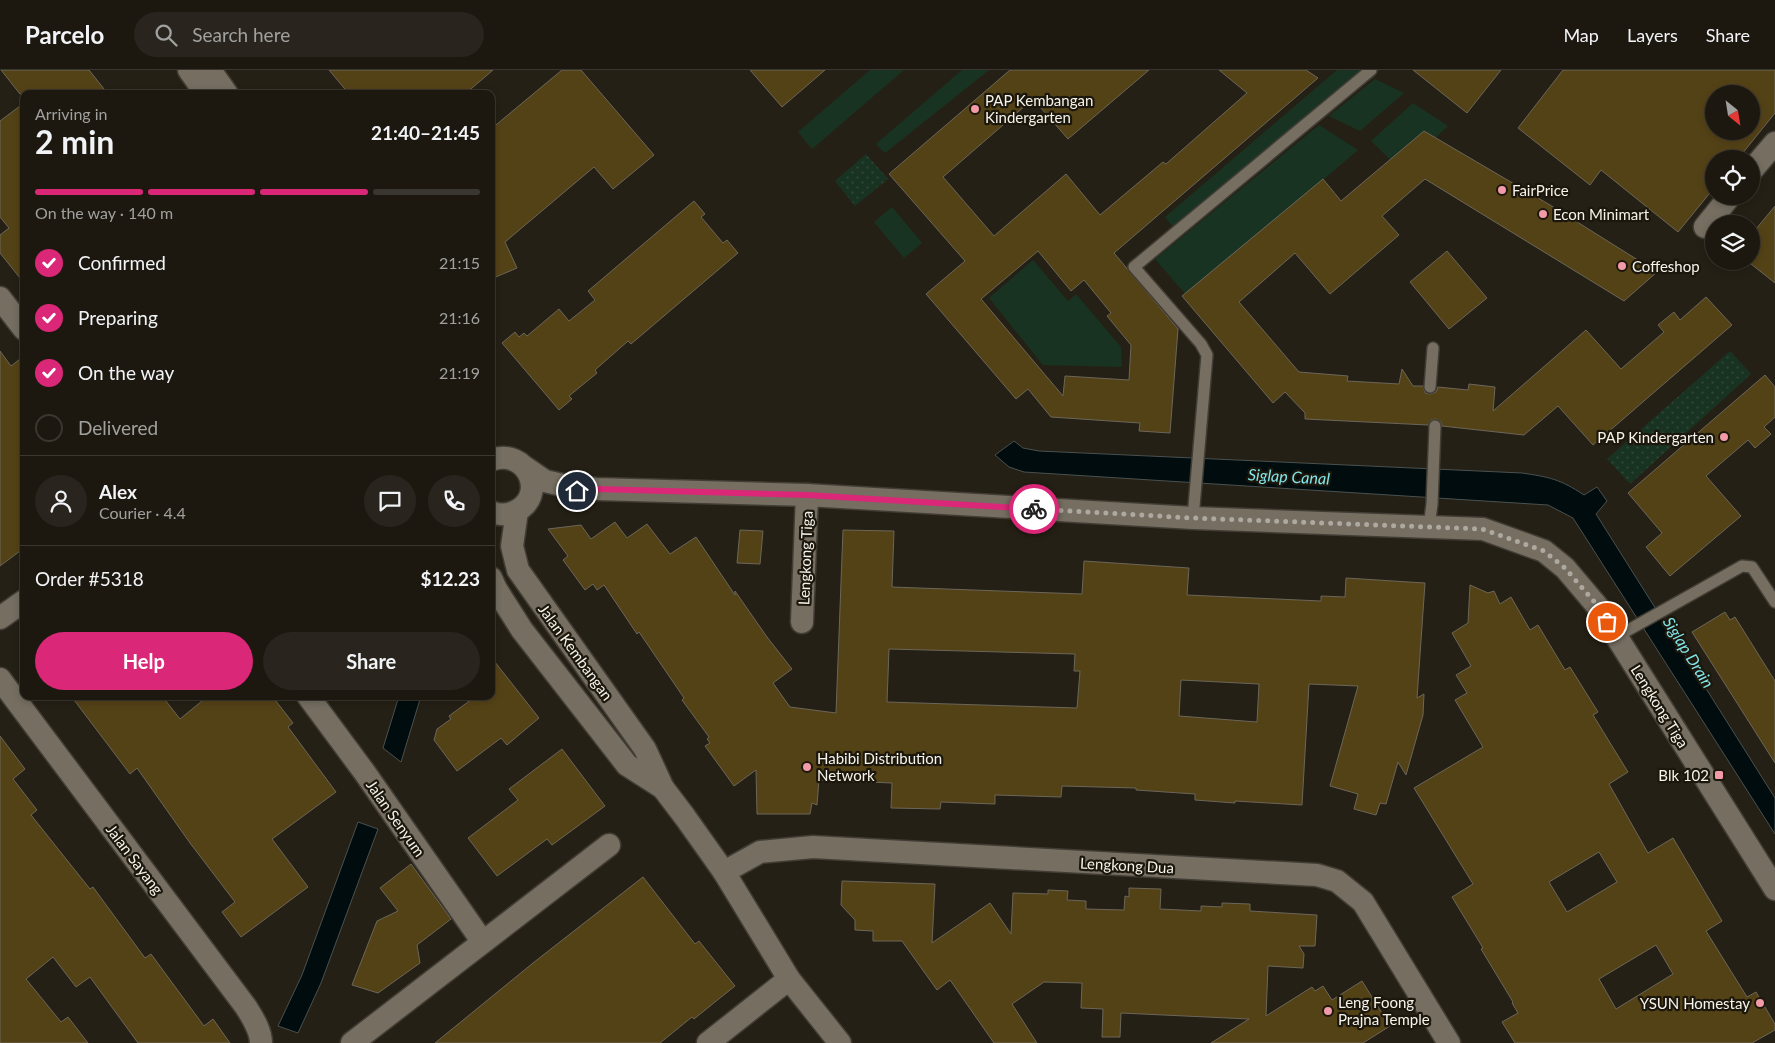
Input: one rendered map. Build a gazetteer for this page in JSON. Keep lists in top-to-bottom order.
{
  "streets": {
    "street": [
      "Lengkong Tiga",
      "Jalan Kembangan",
      "Jalan Senyum",
      "Jalan Sayang",
      "Lengkong Dua"
    ]
  },
  "crossings": [
    ["Lengkong Tiga", "Jalan Kembangan"],
    ["Jalan Kembangan", "Lengkong Dua"]
  ],
  "water": ["Siglap Canal", "Siglap Drain"],
  "places": {
    "other": [
      "PAP Kembangan Kindergarten",
      "FairPrice",
      "Econ Minimart",
      "Coffeshop",
      "PAP Kindergarten",
      "Habibi Distribution Network",
      "YSUN Homestay",
      "Leng Foong Prajna Temple"
    ],
    "transit": ["Blk 102"]
  },
  "north": "bottom right",
  "page": {
    "header": "Parcelo",
    "search": "Search here",
    "nav": ["Map", "Layers", "Share"],
    "heading": ["2 min", "Arriving in", "21:40–21:45"],
    "panel": [
      "Alex",
      "Courier · 4.4",
      "Order #5318",
      "$12.23"
    ],
    "bar": "On the way · 140 m",
    "list": [
      ["Confirmed", "21:15"],
      ["Preparing", "21:16"],
      ["On the way", "21:19"],
      "Delivered"
    ],
    "buttons": ["Help", "Share"]
  }
}
